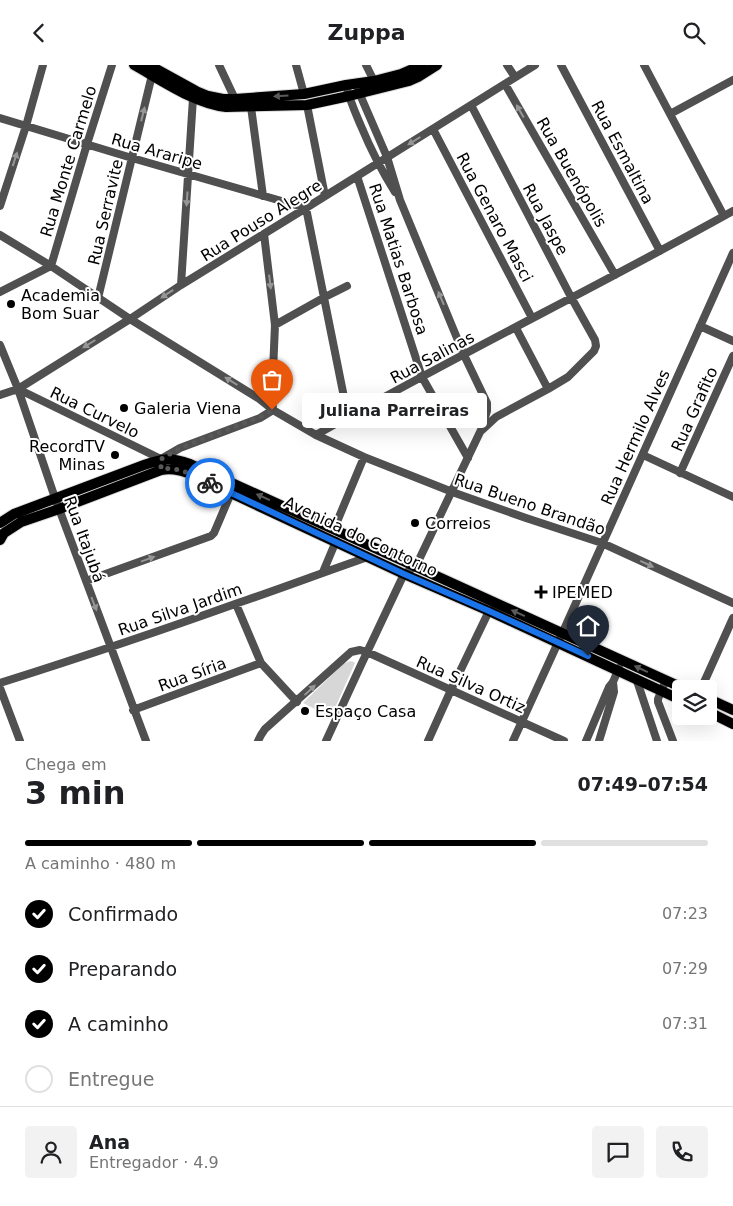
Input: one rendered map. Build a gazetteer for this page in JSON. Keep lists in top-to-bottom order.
{
  "streets": {
    "main road": ["Avenida do Contorno"],
    "street": [
      "Rua Araripe",
      "Rua Esmaltina",
      "Rua Monte Carmelo",
      "Rua Buenópolis",
      "Rua Serravite",
      "Rua Genaro Masci",
      "Rua Jaspe",
      "Rua Pouso Alegre",
      "Rua Matias Barbosa",
      "Rua Salinas",
      "Rua Grafito",
      "Rua Curvelo",
      "Rua Hermilo Alves",
      "Rua Bueno Brandão",
      "Rua Itajubá",
      "Rua Silva Jardim",
      "Rua Síria",
      "Rua Silva Ortiz"
    ]
  },
  "crossings": [
    ["Rua Araripe", "Rua Monte Carmelo"],
    ["Rua Araripe", "Rua Serravite"],
    ["Rua Araripe", "Rua Pouso Alegre"],
    ["Rua Esmaltina", "Rua Salinas"],
    ["Rua Buenópolis", "Rua Pouso Alegre"],
    ["Rua Buenópolis", "Rua Salinas"],
    ["Rua Genaro Masci", "Rua Pouso Alegre"],
    ["Rua Genaro Masci", "Rua Salinas"],
    ["Rua Jaspe", "Rua Pouso Alegre"],
    ["Rua Jaspe", "Rua Salinas"],
    ["Rua Pouso Alegre", "Rua Matias Barbosa"],
    ["Rua Pouso Alegre", "Rua Curvelo"],
    ["Rua Pouso Alegre", "Rua Itajubá"],
    ["Rua Matias Barbosa", "Rua Salinas"],
    ["Rua Salinas", "Rua Bueno Brandão"],
    ["Rua Curvelo", "Avenida do Contorno"],
    ["Rua Curvelo", "Rua Itajubá"],
    ["Rua Hermilo Alves", "Rua Bueno Brandão"],
    ["Rua Hermilo Alves", "Avenida do Contorno"],
    ["Rua Hermilo Alves", "Rua Silva Ortiz"],
    ["Avenida do Contorno", "Rua Itajubá"],
    ["Avenida do Contorno", "Rua Silva Jardim"],
    ["Rua Itajubá", "Rua Silva Jardim"],
    ["Rua Itajubá", "Rua Síria"]
  ],
  "one_way": ["Rua Buenópolis", "Rua Pouso Alegre"],
  "places": {
    "other": [
      "Academia Bom Suar",
      "Galeria Viena",
      "Juliana Parreiras",
      "RecordTV Minas",
      "Correios",
      "Espaço Casa"
    ],
    "health": ["IPEMED"]
  },
  "page": {
    "header": "Zuppa",
    "bubble": "Juliana Parreiras",
    "heading": ["3 min", "Chega em", "07:49–07:54"],
    "panel": ["Ana", "Entregador · 4.9"],
    "bar": "A caminho · 480 m",
    "list": [
      ["Confirmado", "07:23"],
      ["Preparando", "07:29"],
      ["A caminho", "07:31"],
      "Entregue"
    ]
  }
}
